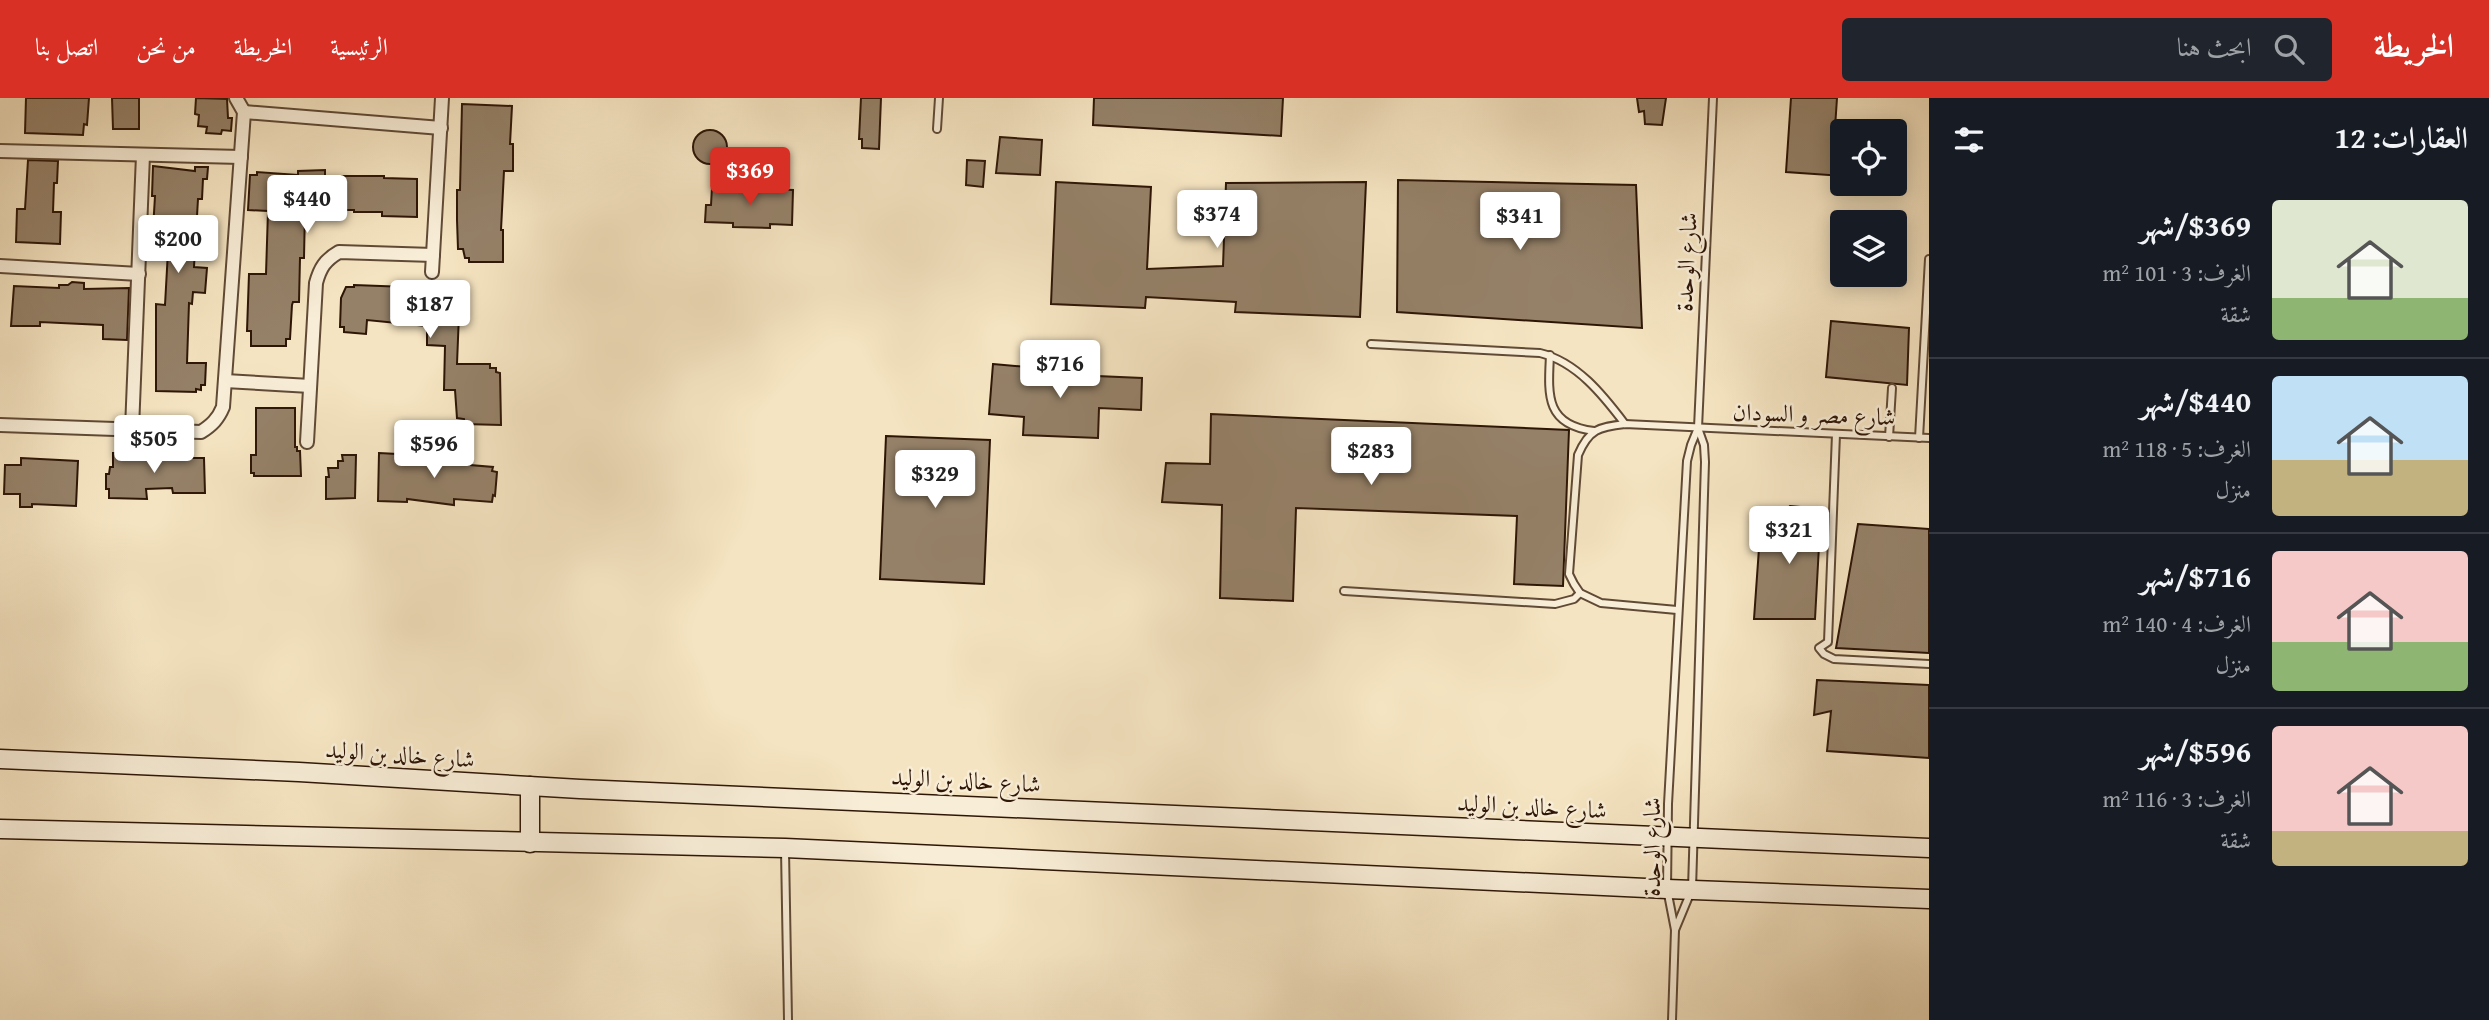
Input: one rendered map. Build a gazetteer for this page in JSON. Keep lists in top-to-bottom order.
{
  "streets": {
    "main road": ["شارع خالد بن الوليد"],
    "lane": ["شارع الوحدة", "شارع مصر و السودان"]
  },
  "crossings": [
    ["شارع الوحدة", "شارع مصر و السودان"],
    ["شارع الوحدة", "شارع خالد بن الوليد"]
  ],
  "page": {
    "header": "الخريطة",
    "search": "ابحث هنا",
    "nav": [
      "الرئيسية",
      "الخريطة",
      "من نحن",
      "اتصل بنا"
    ],
    "heading": "العقارات: 12",
    "price": [
      "$369",
      "$440",
      "$374",
      "$341",
      "$200",
      "$187",
      "$716",
      "$505",
      "$596",
      "$283",
      "$329",
      "$321"
    ],
    "list": [
      {
        "name": "$369/شهر",
        "note": "الغرف: 3 · 101 m² · شقة"
      },
      {
        "name": "$440/شهر",
        "note": "الغرف: 5 · 118 m² · منزل"
      },
      {
        "name": "$716/شهر",
        "note": "الغرف: 4 · 140 m² · منزل"
      },
      {
        "name": "$596/شهر",
        "note": "الغرف: 3 · 116 m² · شقة"
      }
    ]
  }
}
